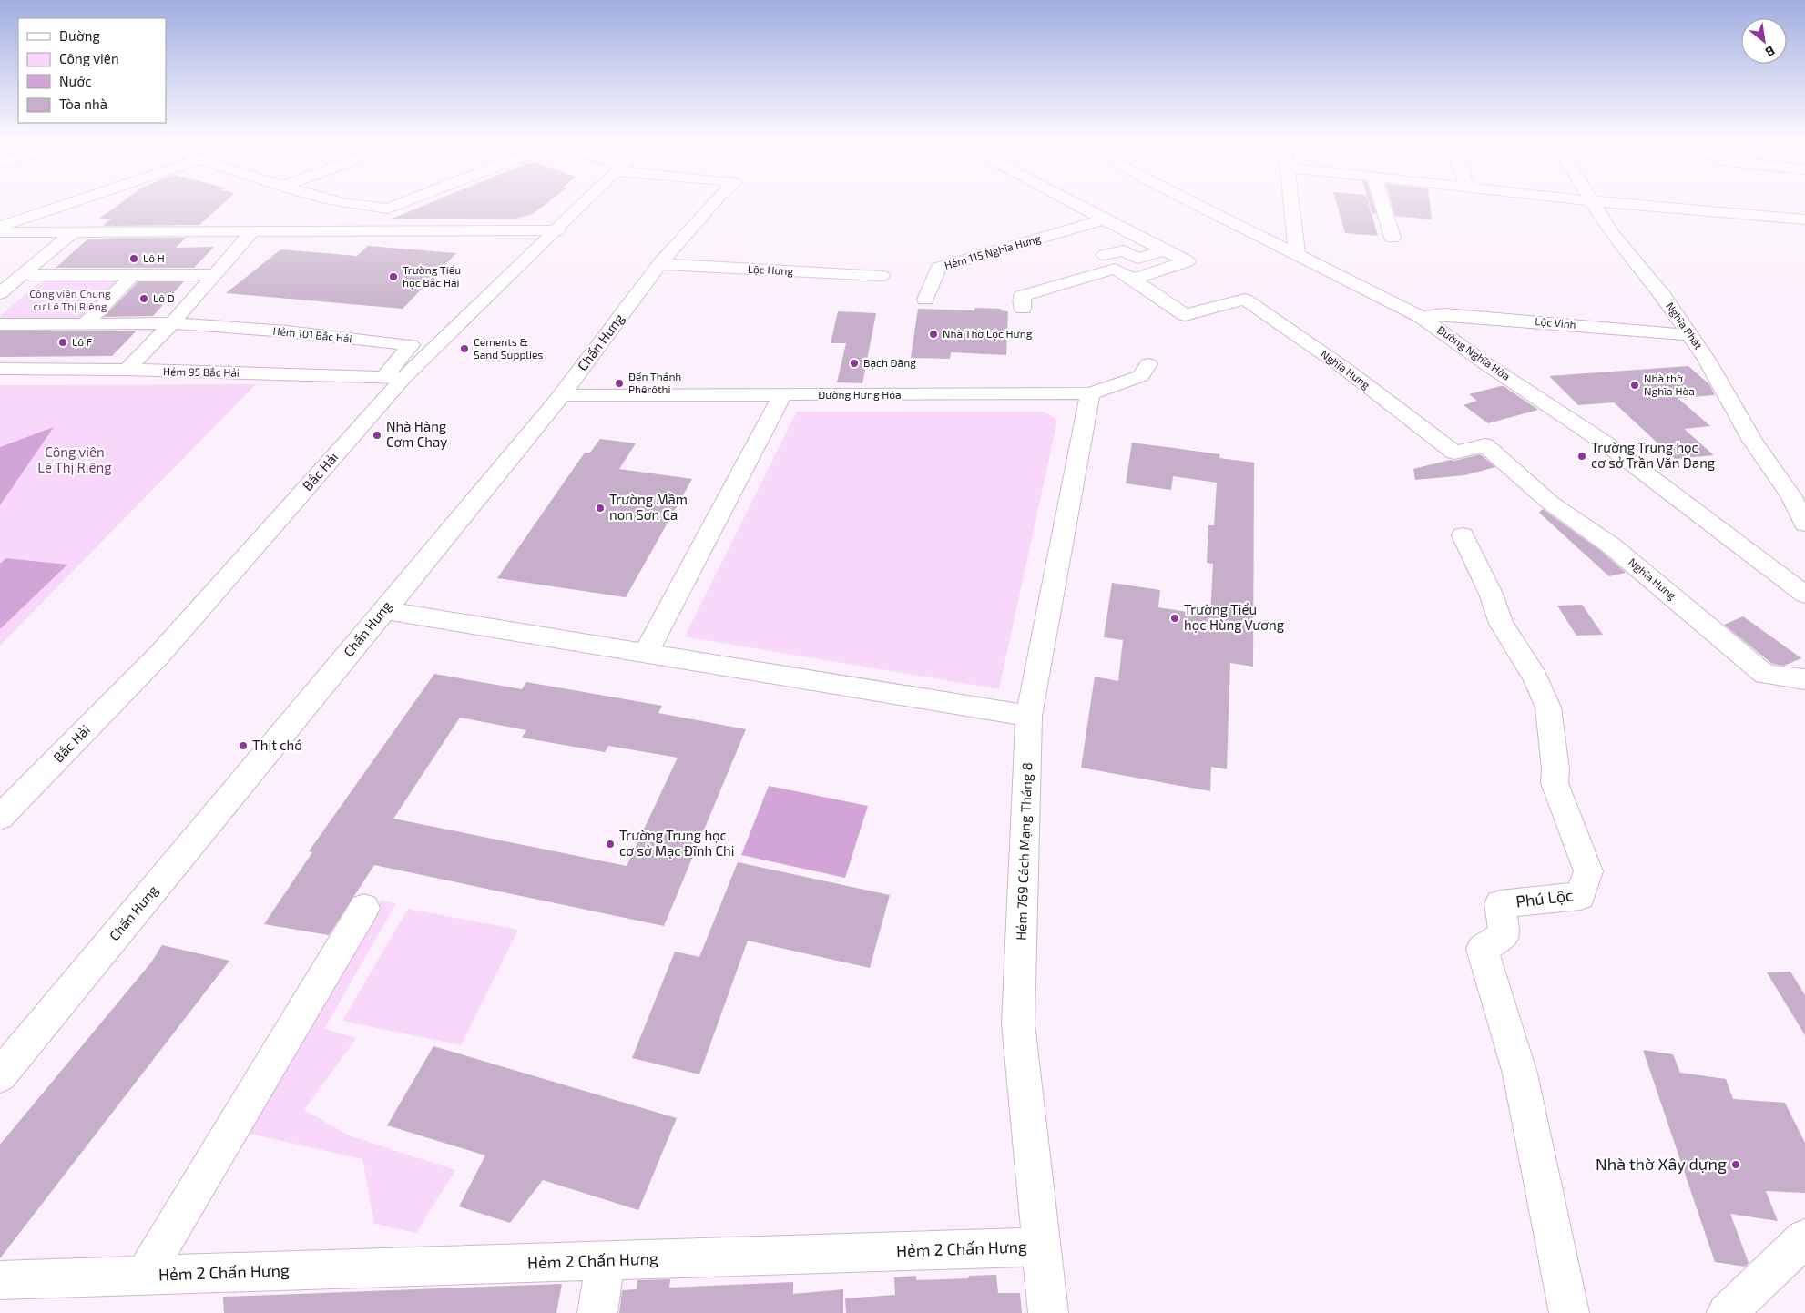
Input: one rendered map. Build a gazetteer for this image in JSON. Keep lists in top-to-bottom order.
{
  "streets": {
    "street": [
      "Hẻm 115 Nghĩa Hưng",
      "Lộc Hưng",
      "Lộc Vinh",
      "Nghĩa Phát",
      "Hẻm 101 Bắc Hải",
      "Chấn Hưng",
      "Đường Nghĩa Hòa",
      "Nghĩa Hưng",
      "Hẻm 95 Bắc Hải",
      "Đường Hưng Hóa",
      "Bắc Hải",
      "Hẻm 769 Cách Mạng Tháng 8",
      "Phú Lộc",
      "Hẻm 2 Chấn Hưng"
    ]
  },
  "crossings": [
    ["Lộc Hưng", "Chấn Hưng"],
    ["Lộc Vinh", "Nghĩa Phát"],
    ["Lộc Vinh", "Đường Nghĩa Hòa"],
    ["Hẻm 101 Bắc Hải", "Hẻm 95 Bắc Hải"],
    ["Hẻm 101 Bắc Hải", "Bắc Hải"],
    ["Chấn Hưng", "Đường Hưng Hóa"],
    ["Hẻm 95 Bắc Hải", "Bắc Hải"],
    ["Đường Hưng Hóa", "Hẻm 769 Cách Mạng Tháng 8"],
    ["Hẻm 769 Cách Mạng Tháng 8", "Hẻm 2 Chấn Hưng"]
  ],
  "parks": ["Công viên Chung cư Lê Thị Riêng", "Công viên Lê Thị Riêng"],
  "places": [
    "Lô H",
    "Trường Tiểu học Bắc Hải",
    "Lô D",
    "Nhà Thờ Lộc Hưng",
    "Lô F",
    "Cements & Sand Supplies",
    "Bạch Đăng",
    "Đến Thánh Phêrôthi",
    "Nhà thờ Nghĩa Hòa",
    "Nhà Hàng Cơm Chay",
    "Trường Trung học cơ sở Trần Văn Đang",
    "Trường Mầm non Sơn Ca",
    "Trường Tiểu học Hùng Vương",
    "Thịt chó",
    "Trường Trung học cơ sở Mạc Đĩnh Chi",
    "Nhà thờ Xây dựng"
  ],
  "legend": [
    "Đường",
    "Công viên",
    "Nước",
    "Tòa nhà"
  ],
  "north": "bottom right"
}
